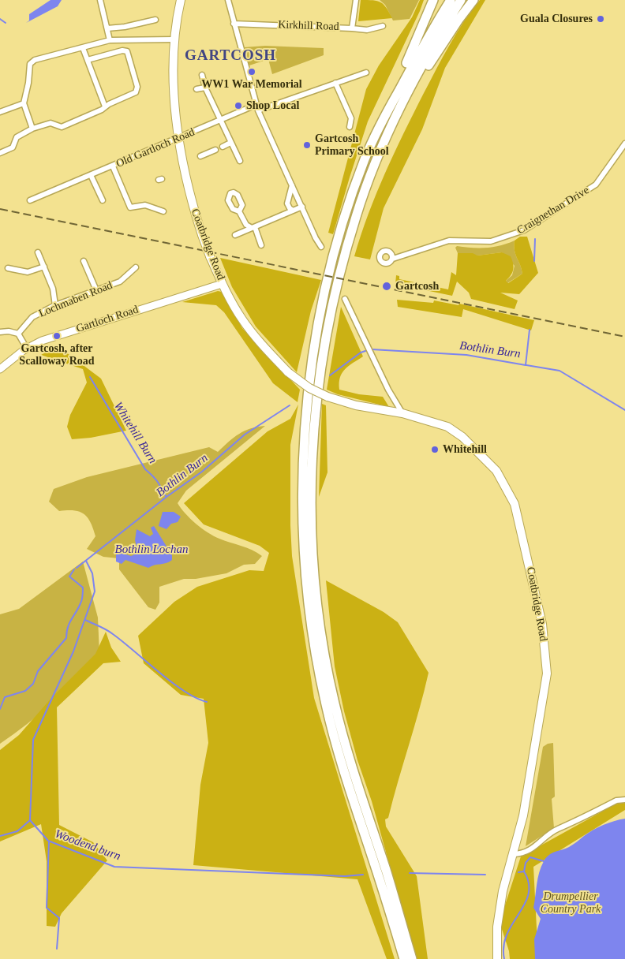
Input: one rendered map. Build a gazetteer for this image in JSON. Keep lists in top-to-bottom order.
{
  "streets": {
    "main road": ["Coatbridge Road", "Gartloch Road"],
    "street": [
      "Kirkhill Road",
      "Old Gartloch Road",
      "Craignethan Drive",
      "Lochmaben Road"
    ]
  },
  "crossings": [
    ["Old Gartloch Road", "Coatbridge Road"],
    ["Coatbridge Road", "Gartloch Road"]
  ],
  "districts": ["GARTCOSH"],
  "water": [
    "Bothlin Burn",
    "Whitehill Burn",
    "Bothlin Lochan",
    "Woodend burn"
  ],
  "parks": ["Drumpellier Country Park"],
  "places": [
    "Guala Closures",
    "WW1 War Memorial",
    "Shop Local",
    "Gartcosh Primary School",
    "Gartcosh",
    "Gartcosh, after Scalloway Road",
    "Whitehill"
  ]
}
